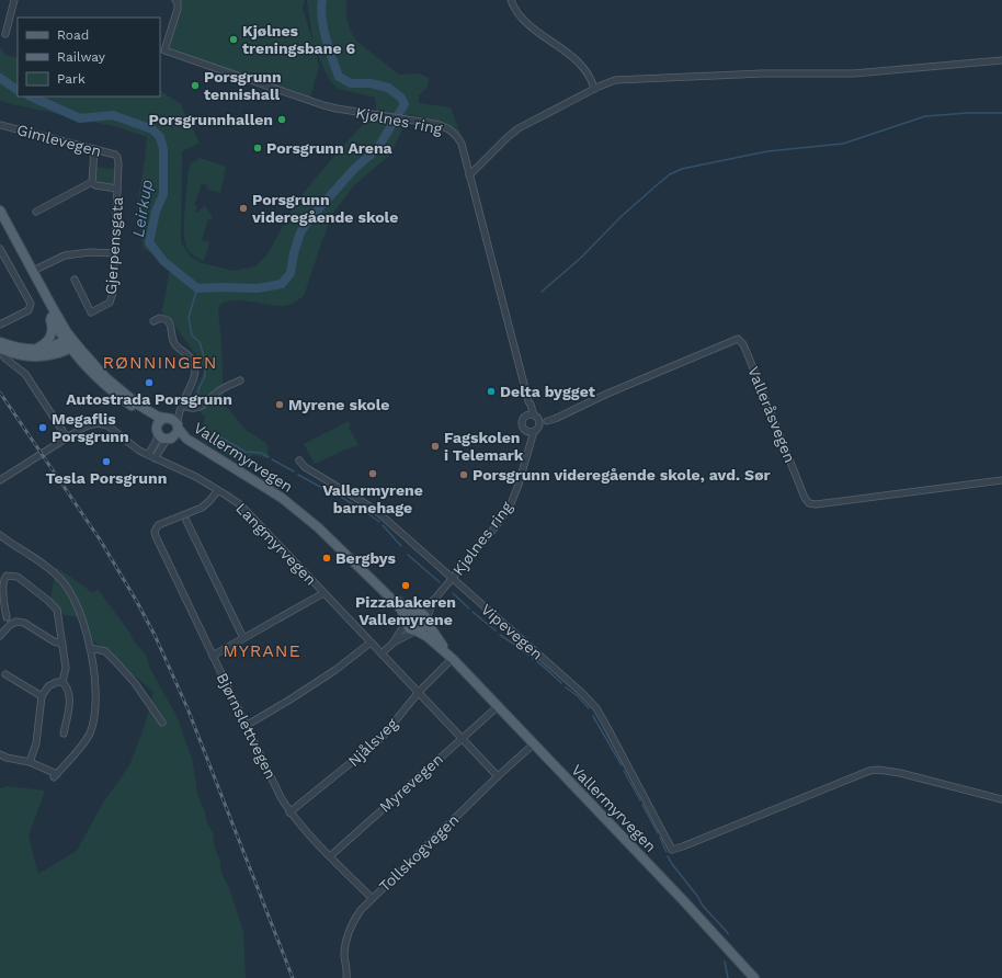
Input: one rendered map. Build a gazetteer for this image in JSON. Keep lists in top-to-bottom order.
{
  "streets": {
    "main road": ["Vallermyrvegen"],
    "street": [
      "Kjølnes ring",
      "Gimlevegen",
      "Gjerpensgata",
      "Valleråsvegen",
      "Langmyrvegen",
      "Vipevegen",
      "Bjørnslettvegen",
      "Njålsveg",
      "Myrevegen",
      "Tollskogvegen"
    ]
  },
  "crossings": [
    ["Kjølnes ring", "Vallermyrvegen"],
    ["Kjølnes ring", "Vipevegen"],
    ["Gimlevegen", "Gjerpensgata"],
    ["Vallermyrvegen", "Njålsveg"],
    ["Langmyrvegen", "Bjørnslettvegen"],
    ["Langmyrvegen", "Njålsveg"],
    ["Langmyrvegen", "Myrevegen"],
    ["Langmyrvegen", "Tollskogvegen"],
    ["Bjørnslettvegen", "Njålsveg"],
    ["Bjørnslettvegen", "Myrevegen"],
    ["Bjørnslettvegen", "Tollskogvegen"]
  ],
  "districts": ["RØNNINGEN", "MYRANE"],
  "water": ["Leirkup"],
  "places": [
    "Kjølnes treningsbane 6",
    "Porsgrunn tennishall",
    "Porsgrunnhallen",
    "Porsgrunn Arena",
    "Porsgrunn videregående skole",
    "Autostrada Porsgrunn",
    "Delta bygget",
    "Myrene skole",
    "Megaflis Porsgrunn",
    "Fagskolen i Telemark",
    "Tesla Porsgrunn",
    "Vallermyrene barnehage",
    "Porsgrunn videregående skole, avd. Sør",
    "Bergbys",
    "Pizzabakeren Vallemyrene"
  ],
  "legend": ["Road", "Railway", "Park"]
}
